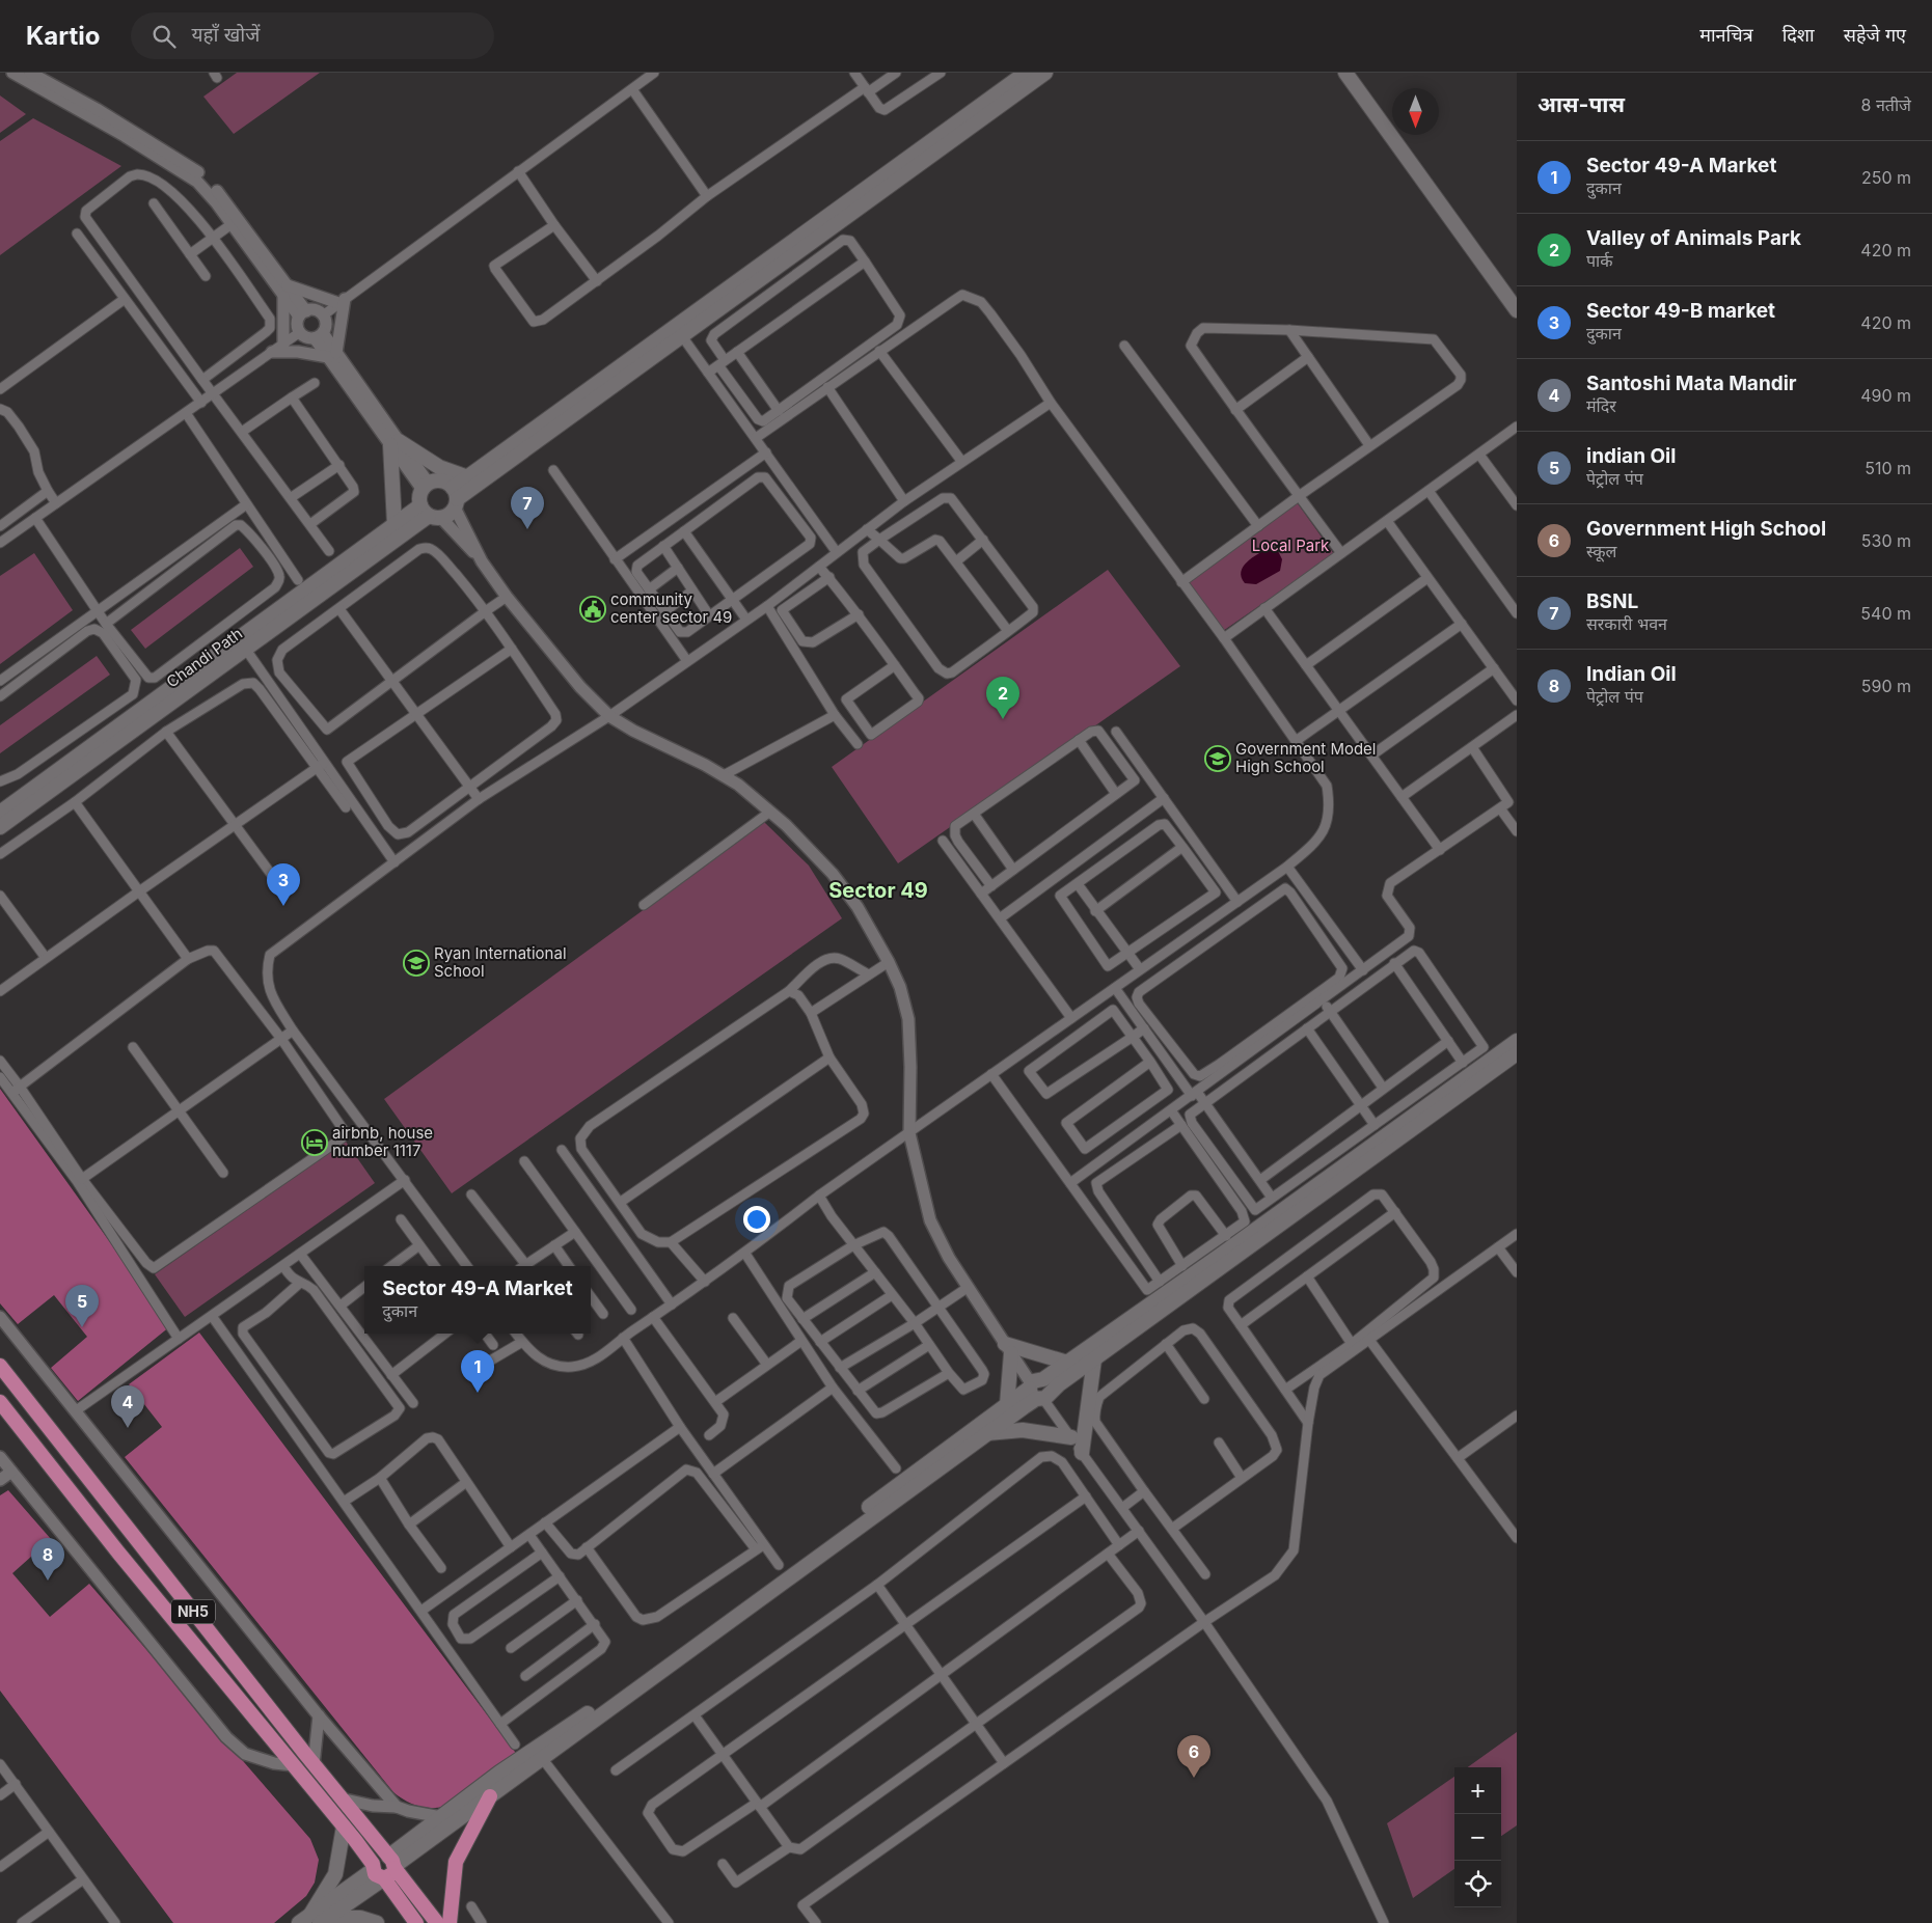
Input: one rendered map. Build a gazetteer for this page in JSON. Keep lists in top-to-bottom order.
{
  "streets": {
    "highway": ["NH5"],
    "main road": ["Chandi Path"]
  },
  "districts": ["Sector 49"],
  "parks": ["Local Park"],
  "places": {
    "public building": ["community center sector 49"],
    "school or university": ["Government Model High School", "Ryan International School"],
    "hotel": ["airbnb, house number 1117"]
  },
  "north": "bottom",
  "page": {
    "header": "Kartio",
    "search": "यहाँ खोजें",
    "nav": ["मानचित्र", "दिशा", "सहेजे गए"],
    "heading": ["आस-पास", "8 नतीजे"],
    "list": [
      {
        "mark": "1",
        "name": "Sector 49-A Market",
        "note": "दुकान",
        "value": "250 m"
      },
      {
        "mark": "2",
        "name": "Valley of Animals Park",
        "note": "पार्क",
        "value": "420 m"
      },
      {
        "mark": "3",
        "name": "Sector 49-B market",
        "note": "दुकान",
        "value": "420 m"
      },
      {
        "mark": "4",
        "name": "Santoshi Mata Mandir",
        "note": "मंदिर",
        "value": "490 m"
      },
      {
        "mark": "5",
        "name": "indian Oil",
        "note": "पेट्रोल पंप",
        "value": "510 m"
      },
      {
        "mark": "6",
        "name": "Government High School",
        "note": "स्कूल",
        "value": "530 m"
      },
      {
        "mark": "7",
        "name": "BSNL",
        "note": "सरकारी भवन",
        "value": "540 m"
      },
      {
        "mark": "8",
        "name": "Indian Oil",
        "note": "पेट्रोल पंप",
        "value": "590 m"
      }
    ],
    "pins": [
      "7",
      "2",
      "3",
      "5",
      "1",
      "4",
      "8",
      "6"
    ],
    "popup": ["Sector 49-A Market", "दुकान"],
    "map_buttons": ["+", "−"]
  }
}
